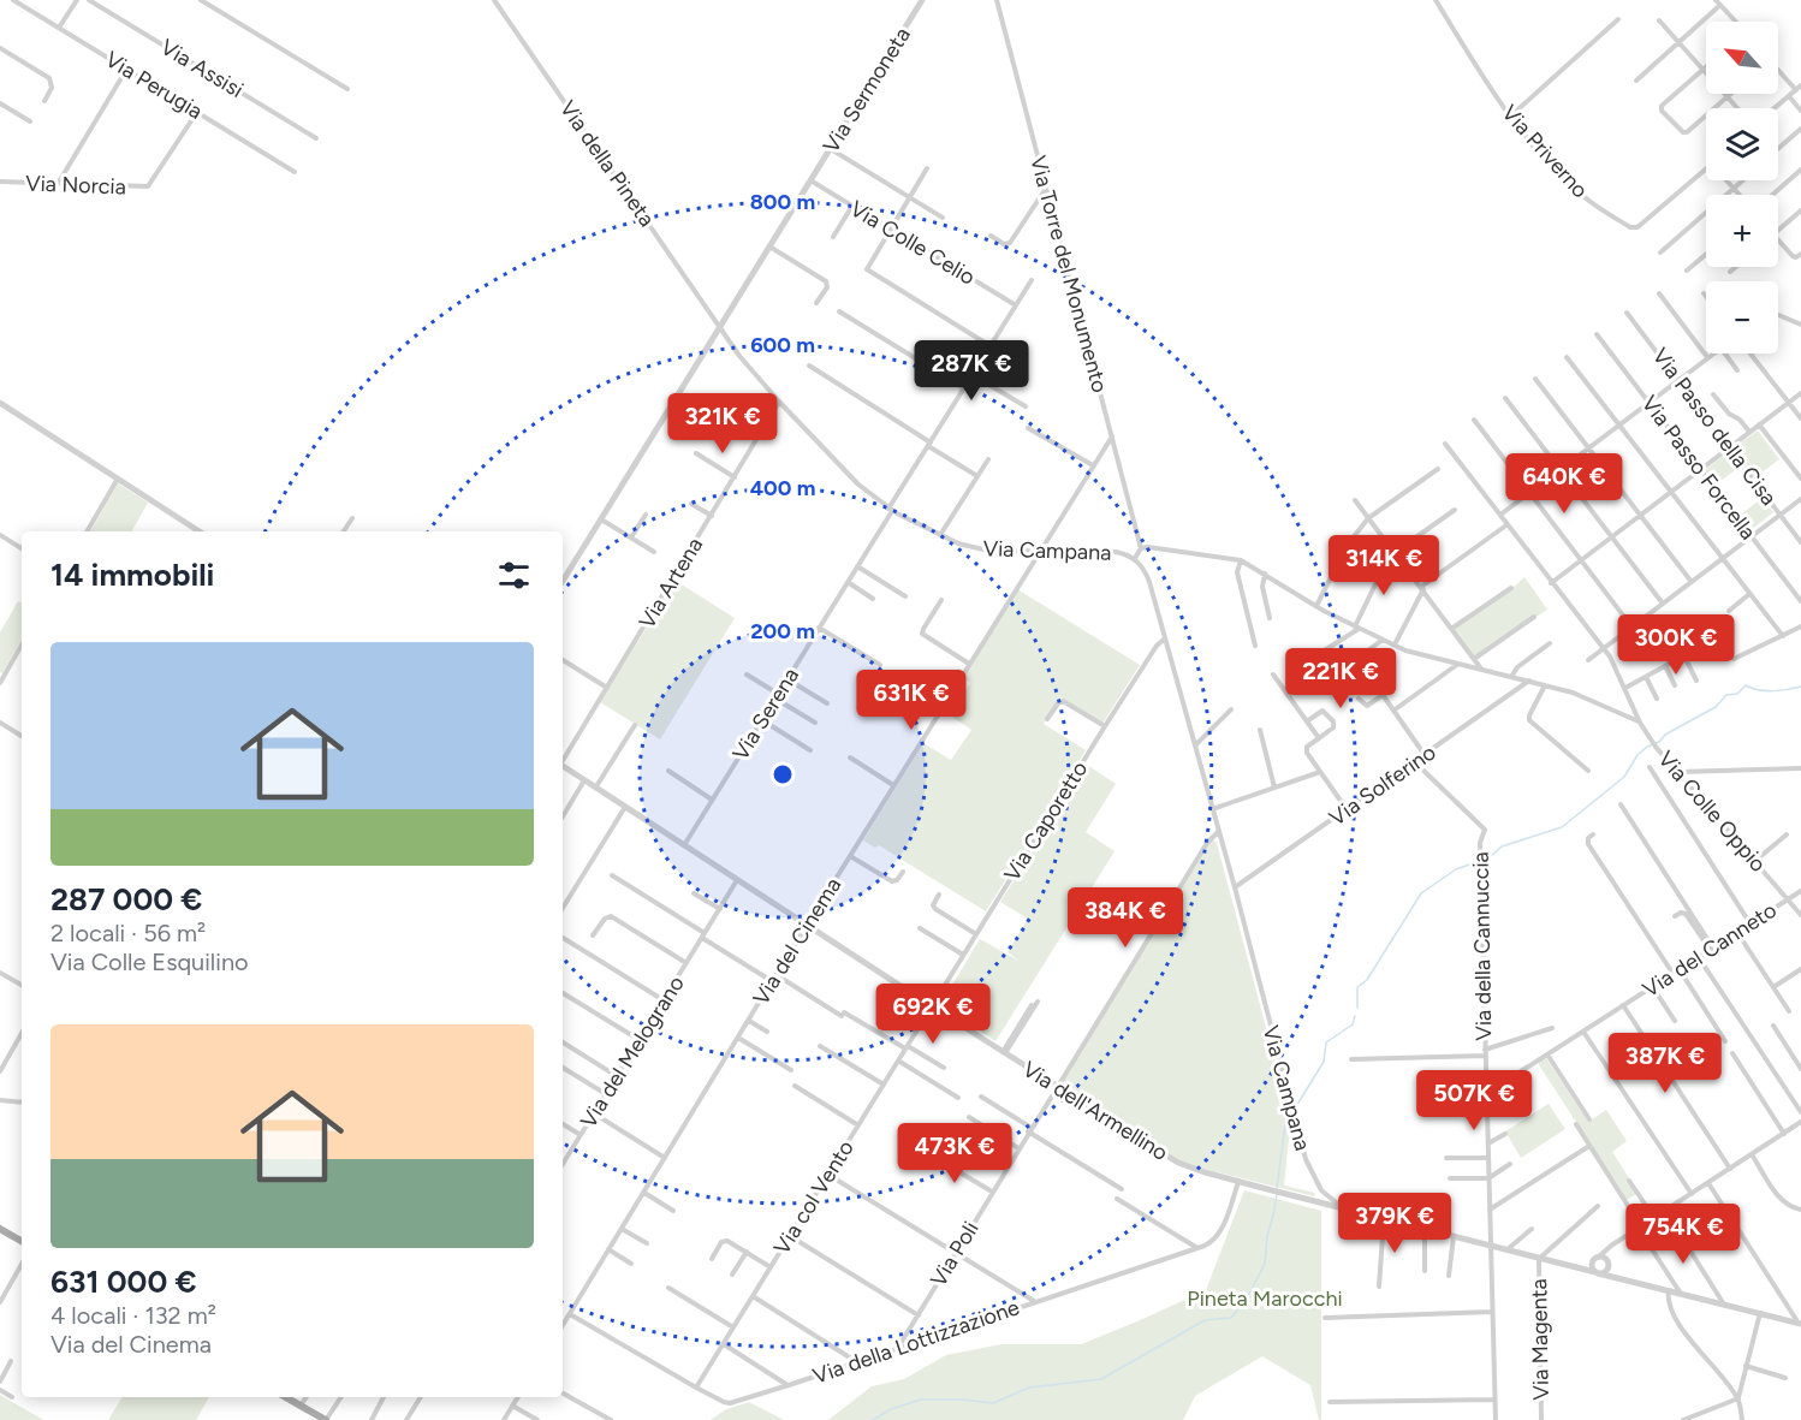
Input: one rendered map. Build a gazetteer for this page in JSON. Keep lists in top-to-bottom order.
{
  "streets": {
    "street": [
      "Via Assisi",
      "Via Perugia",
      "Via Sermoneta",
      "Via Priverno",
      "Via della Pineta",
      "Via Norcia",
      "Via Colle Celio",
      "Via Torre del Monumento",
      "Via Passo della Cisa",
      "Via Passo Forcella",
      "Via Campana",
      "Via Artena",
      "Via Serena",
      "Via Solferino",
      "Via Colle Oppio",
      "Via Caporetto",
      "Via del Cinema",
      "Via della Cannuccia",
      "Via del Canneto",
      "Via del Melograno",
      "Via dell'Armellino",
      "Via col Vento",
      "Via Poli",
      "Via Magenta",
      "Via della Lottizzazione"
    ]
  },
  "crossings": [
    ["Via Perugia", "Via Norcia"],
    ["Via Sermoneta", "Via della Pineta"],
    ["Via Sermoneta", "Via Colle Celio"],
    ["Via Sermoneta", "Via Campana"],
    ["Via della Pineta", "Via Campana"],
    ["Via Colle Celio", "Via Serena"],
    ["Via Torre del Monumento", "Via del Cinema"],
    ["Via Campana", "Via Artena"],
    ["Via Campana", "Via Serena"],
    ["Via Campana", "Via Solferino"],
    ["Via Campana", "Via Caporetto"],
    ["Via Campana", "Via del Cinema"],
    ["Via Campana", "Via dell'Armellino"],
    ["Via Campana", "Via Poli"],
    ["Via Serena", "Via dell'Armellino"],
    ["Via Solferino", "Via della Cannuccia"],
    ["Via Colle Oppio", "Via del Canneto"],
    ["Via Caporetto", "Via dell'Armellino"],
    ["Via Caporetto", "Via col Vento"],
    ["Via del Cinema", "Via dell'Armellino"],
    ["Via del Cinema", "Via della Lottizzazione"],
    ["Via della Cannuccia", "Via del Canneto"],
    ["Via della Cannuccia", "Via dell'Armellino"],
    ["Via del Melograno", "Via dell'Armellino"],
    ["Via dell'Armellino", "Via col Vento"],
    ["Via dell'Armellino", "Via Poli"],
    ["Via dell'Armellino", "Via Magenta"],
    ["Via dell'Armellino", "Via della Lottizzazione"],
    ["Via col Vento", "Via della Lottizzazione"],
    ["Via Poli", "Via della Lottizzazione"]
  ],
  "parks": ["Pineta Marocchi"],
  "north": "top left",
  "page": {
    "map_buttons": ["+", "−"],
    "price": [
      "287K €",
      "321K €",
      "640K €",
      "314K €",
      "300K €",
      "221K €",
      "631K €",
      "384K €",
      "692K €",
      "387K €",
      "507K €",
      "473K €",
      "379K €",
      "754K €"
    ],
    "heading": "14 immobili",
    "list": [
      {
        "name": "287 000 €",
        "note": "2 locali · 56 m² · Via Colle Esquilino"
      },
      {
        "name": "631 000 €",
        "note": "4 locali · 132 m² · Via del Cinema"
      }
    ]
  },
  "rings": [
    "800 m",
    "600 m",
    "400 m",
    "200 m"
  ]
}
